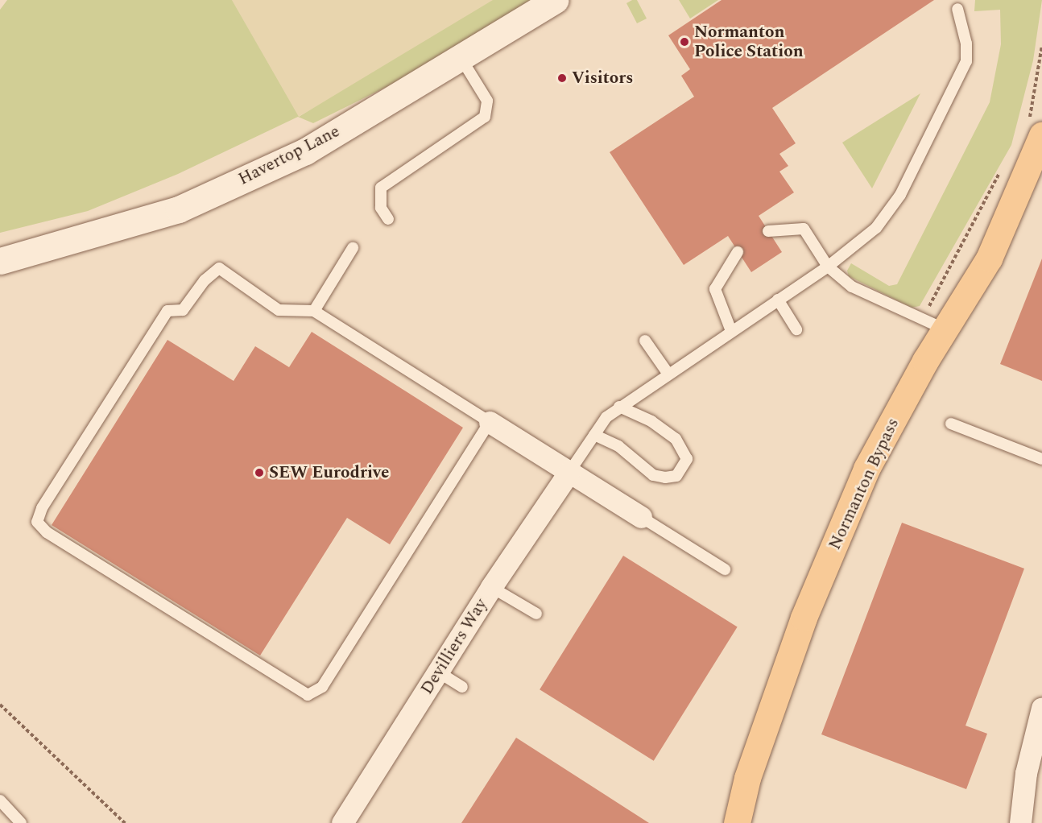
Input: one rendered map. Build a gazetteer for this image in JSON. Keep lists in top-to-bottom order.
{
  "streets": {
    "main road": ["Havertop Lane", "Normanton Bypass"],
    "street": ["Devilliers Way"]
  },
  "places": ["Normanton Police Station", "Visitors", "SEW Eurodrive"]
}
